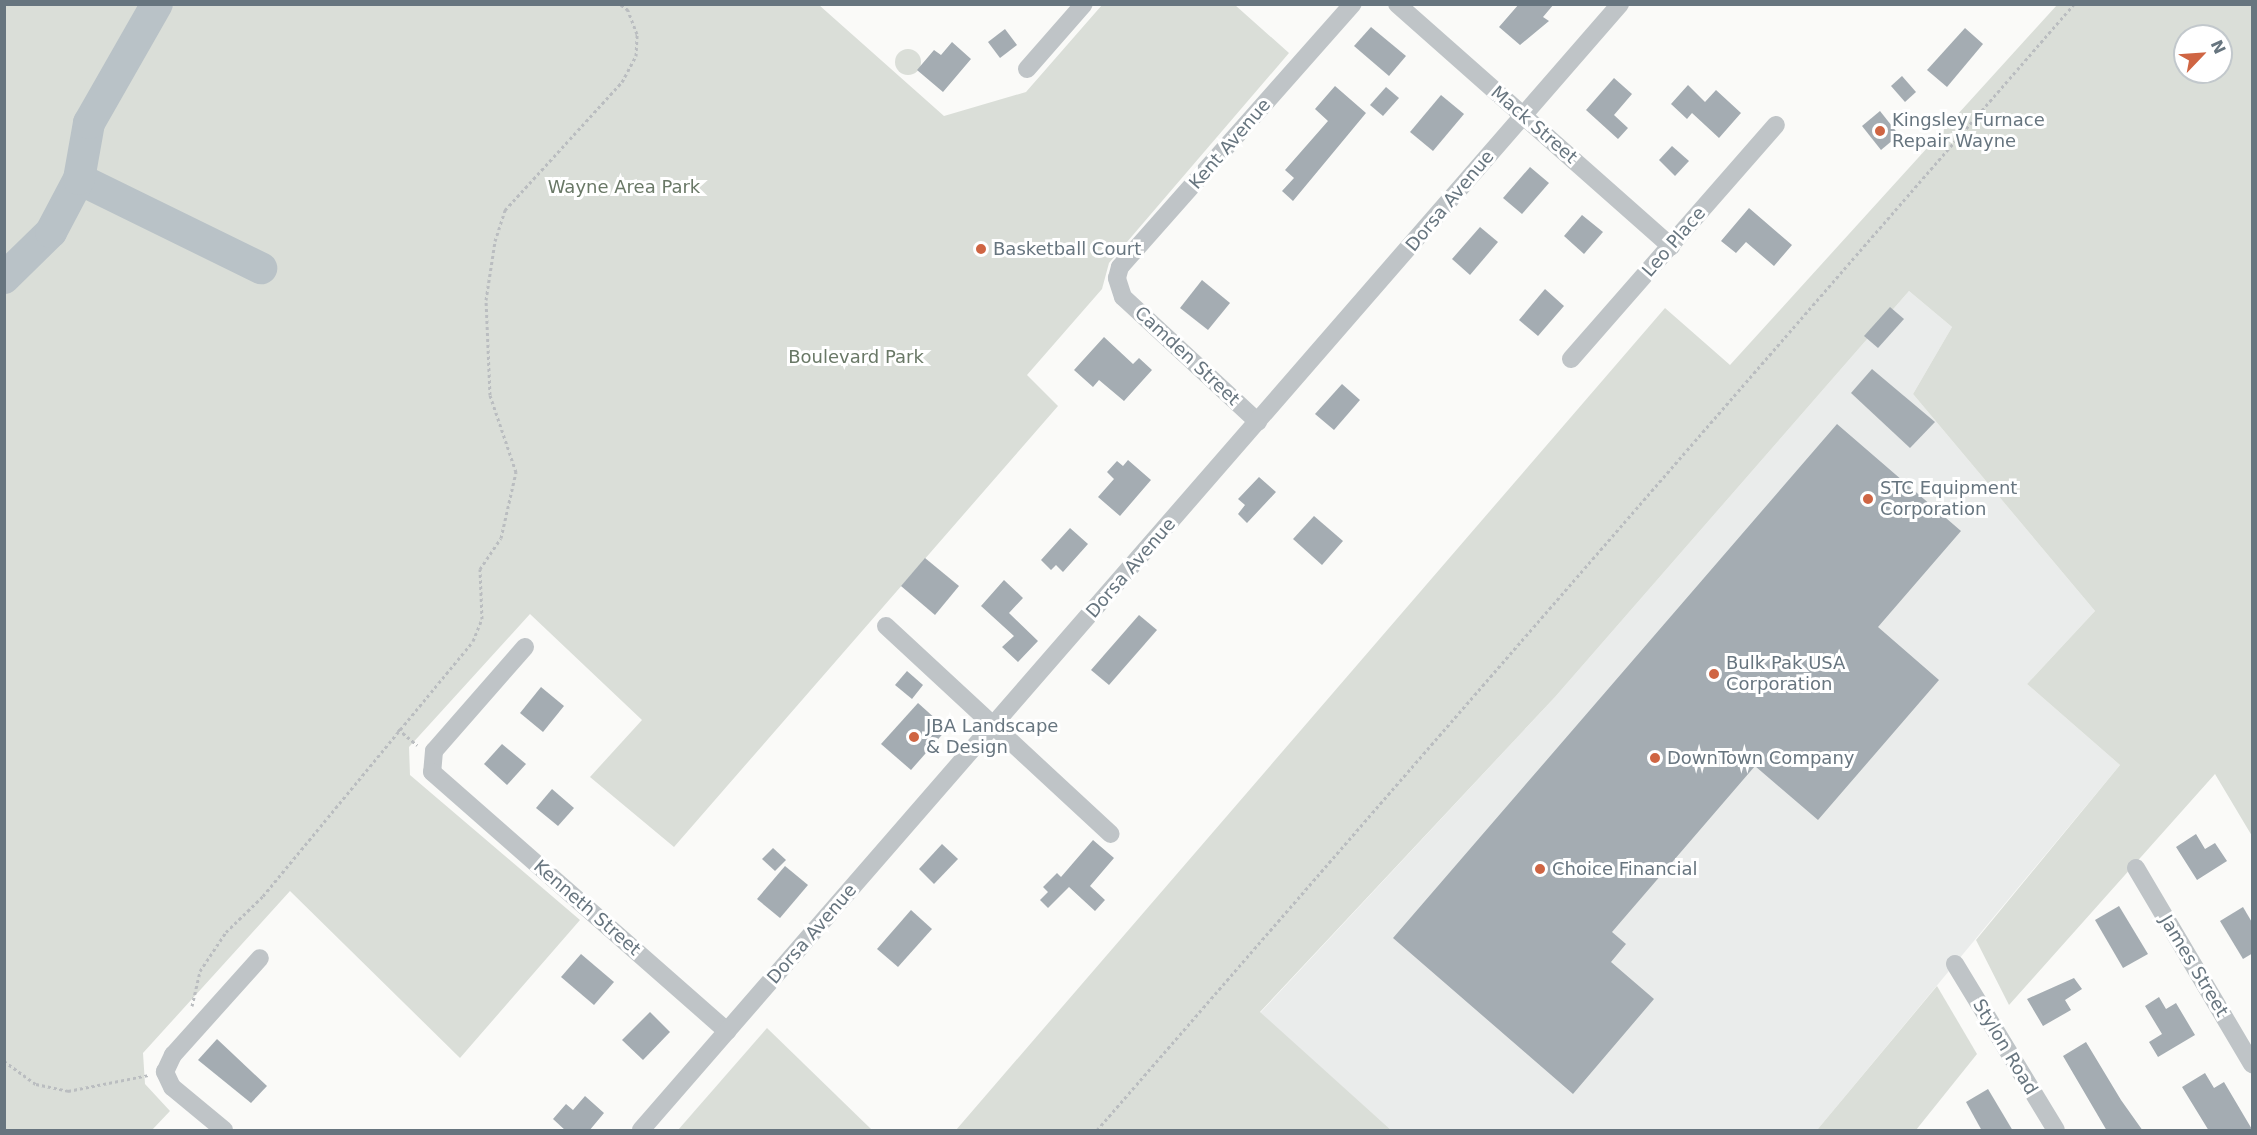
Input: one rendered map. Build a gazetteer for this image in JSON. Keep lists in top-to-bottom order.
{
  "streets": {
    "street": [
      "Mack Street",
      "Kent Avenue",
      "Dorsa Avenue",
      "Leo Place",
      "Camden Street",
      "Kenneth Street",
      "James Street",
      "Stylon Road"
    ]
  },
  "crossings": [
    ["Mack Street", "Dorsa Avenue"],
    ["Mack Street", "Leo Place"],
    ["Kent Avenue", "Camden Street"],
    ["Dorsa Avenue", "Camden Street"],
    ["Dorsa Avenue", "Kenneth Street"]
  ],
  "parks": ["Wayne Area Park", "Boulevard Park"],
  "places": [
    "Kingsley Furnace Repair Wayne",
    "Basketball Court",
    "STC Equipment Corporation",
    "Bulk Pak USA Corporation",
    "JBA Landscape & Design",
    "DownTown Company",
    "Choice Financial"
  ],
  "north": "top right"
}
